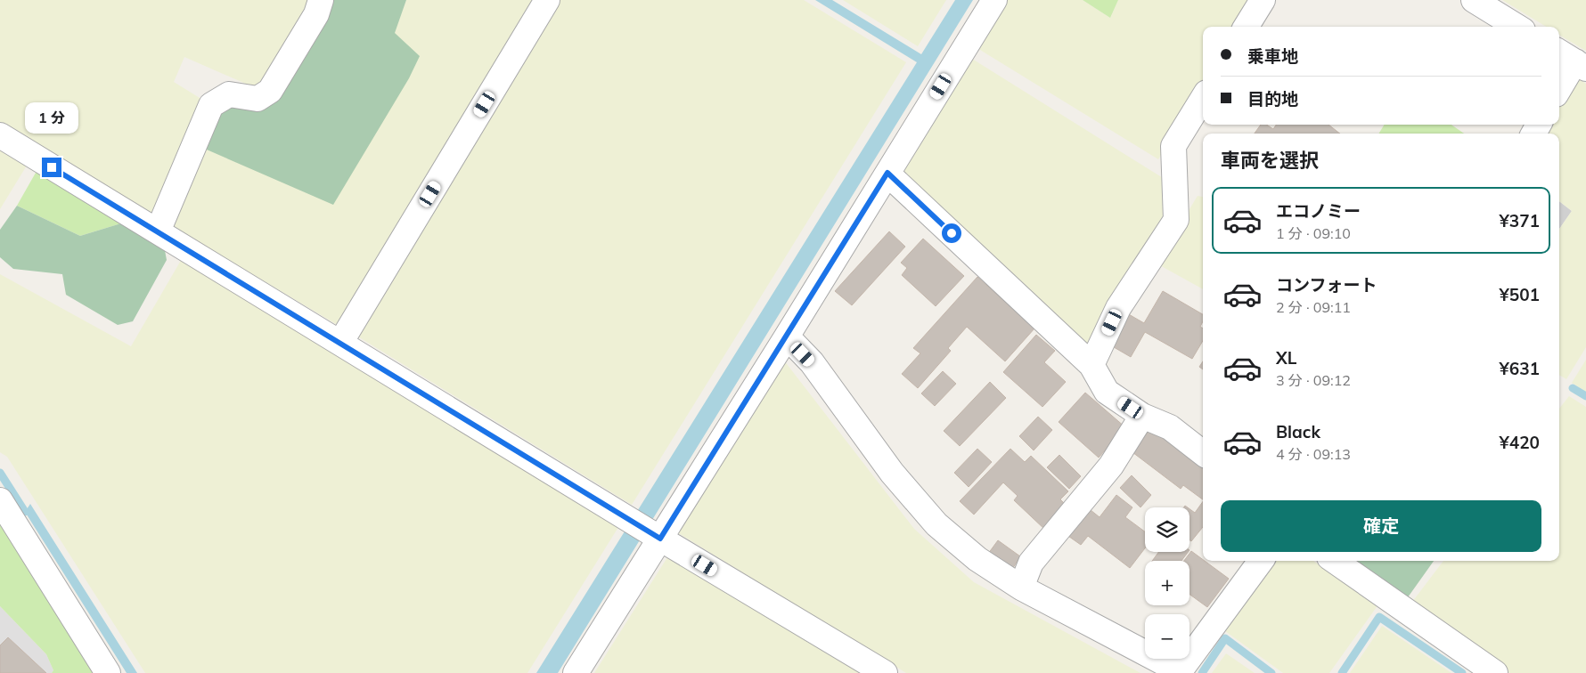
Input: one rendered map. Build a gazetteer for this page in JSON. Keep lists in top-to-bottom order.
{
  "page": {
    "banner": ["乗車地", "目的地"],
    "bubble": "1 分",
    "heading": "車両を選択",
    "list": [
      {
        "name": "エコノミー",
        "note": "1 分 · 09:10",
        "value": "¥371"
      },
      {
        "name": "コンフォート",
        "note": "2 分 · 09:11",
        "value": "¥501"
      },
      {
        "name": "XL",
        "note": "3 分 · 09:12",
        "value": "¥631"
      },
      {
        "name": "Black",
        "note": "4 分 · 09:13",
        "value": "¥420"
      }
    ],
    "buttons": "確定",
    "map_buttons": ["+", "−"]
  }
}
